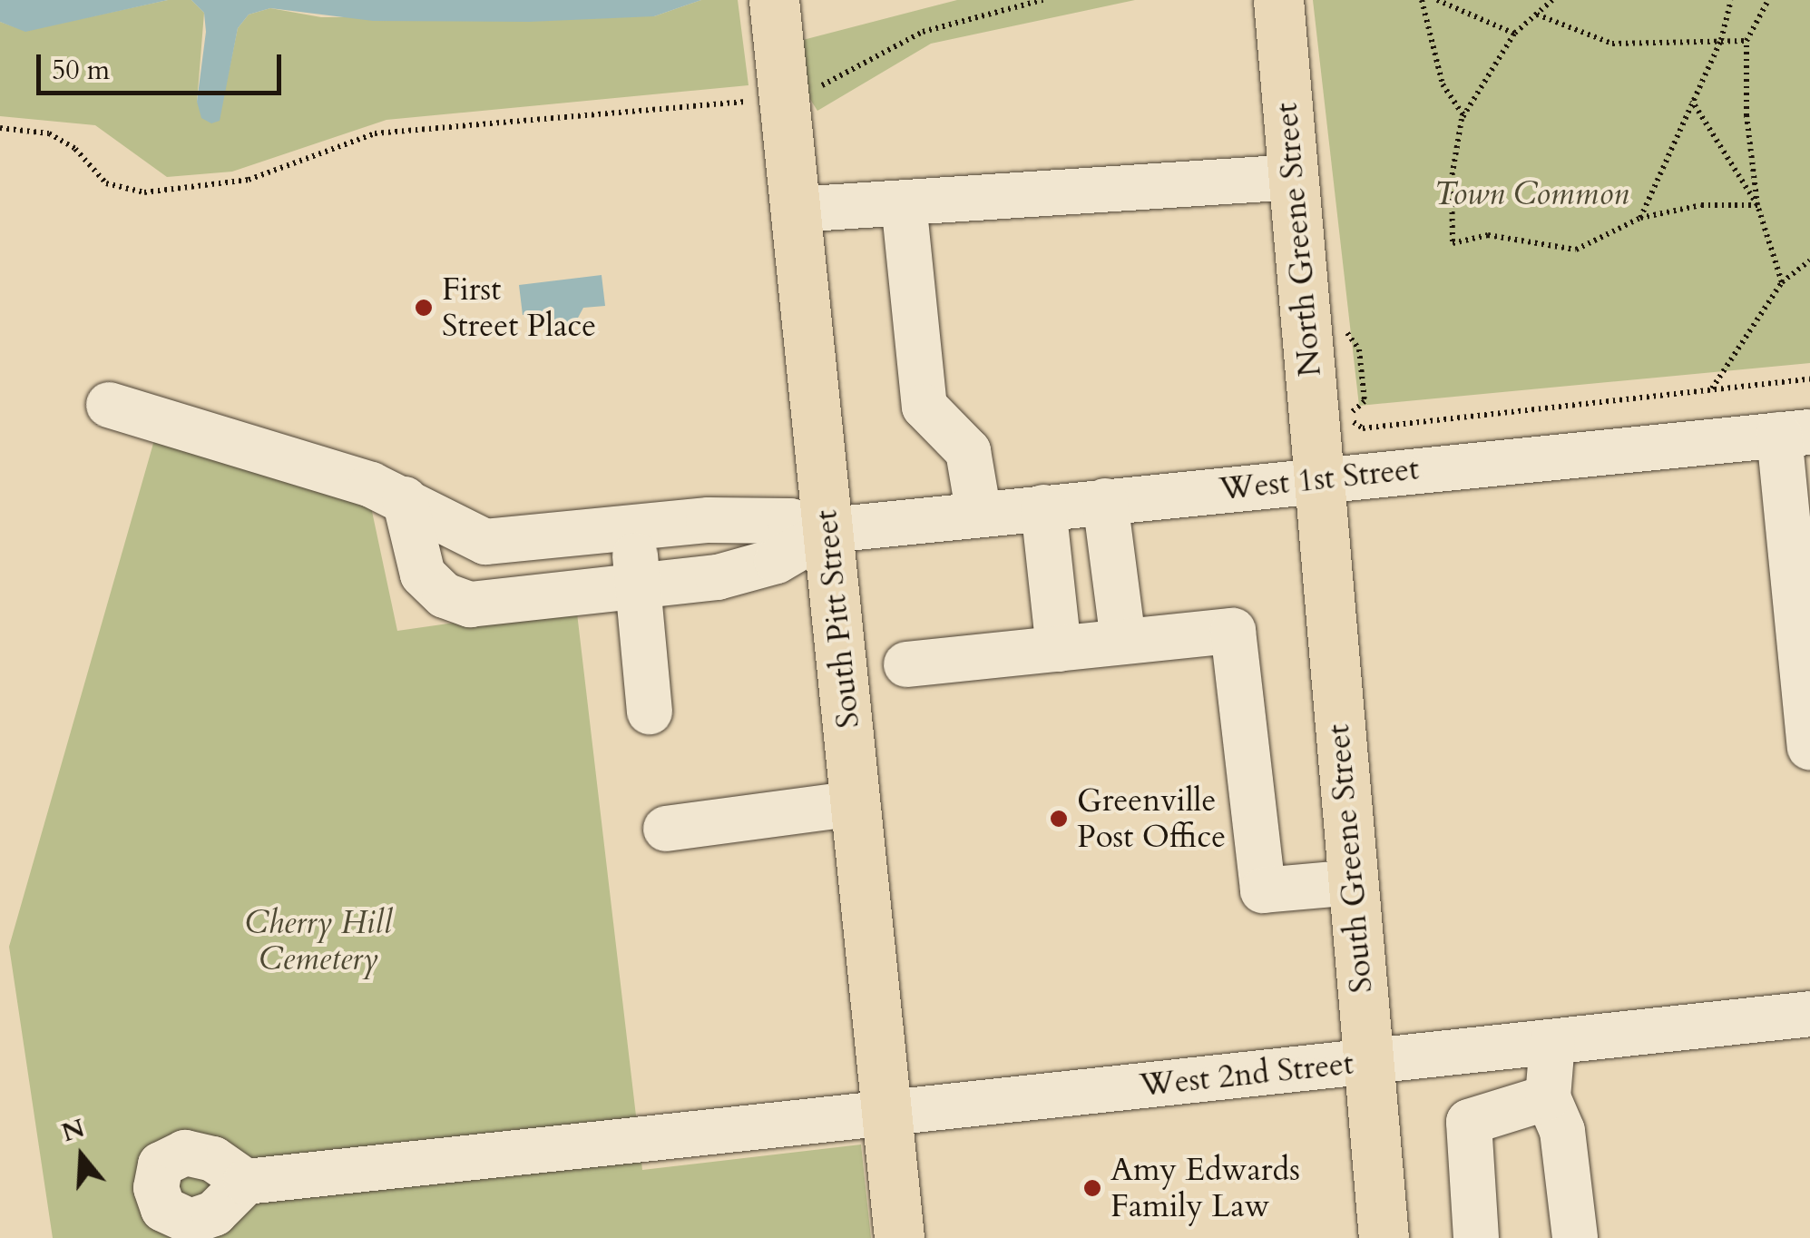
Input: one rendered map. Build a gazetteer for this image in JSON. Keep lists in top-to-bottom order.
{
  "streets": {
    "main road": ["North Greene Street", "South Pitt Street", "South Greene Street"],
    "street": ["West 1st Street", "West 2nd Street"]
  },
  "crossings": [
    ["North Greene Street", "West 1st Street"],
    ["North Greene Street", "South Greene Street"],
    ["West 1st Street", "South Pitt Street"],
    ["West 1st Street", "South Greene Street"],
    ["South Pitt Street", "West 2nd Street"],
    ["South Greene Street", "West 2nd Street"]
  ],
  "parks": ["Town Common", "Cherry Hill Cemetery"],
  "places": ["First Street Place", "Greenville Post Office", "Amy Edwards Family Law"],
  "scale_bar": "50 m",
  "north": "top"
}
